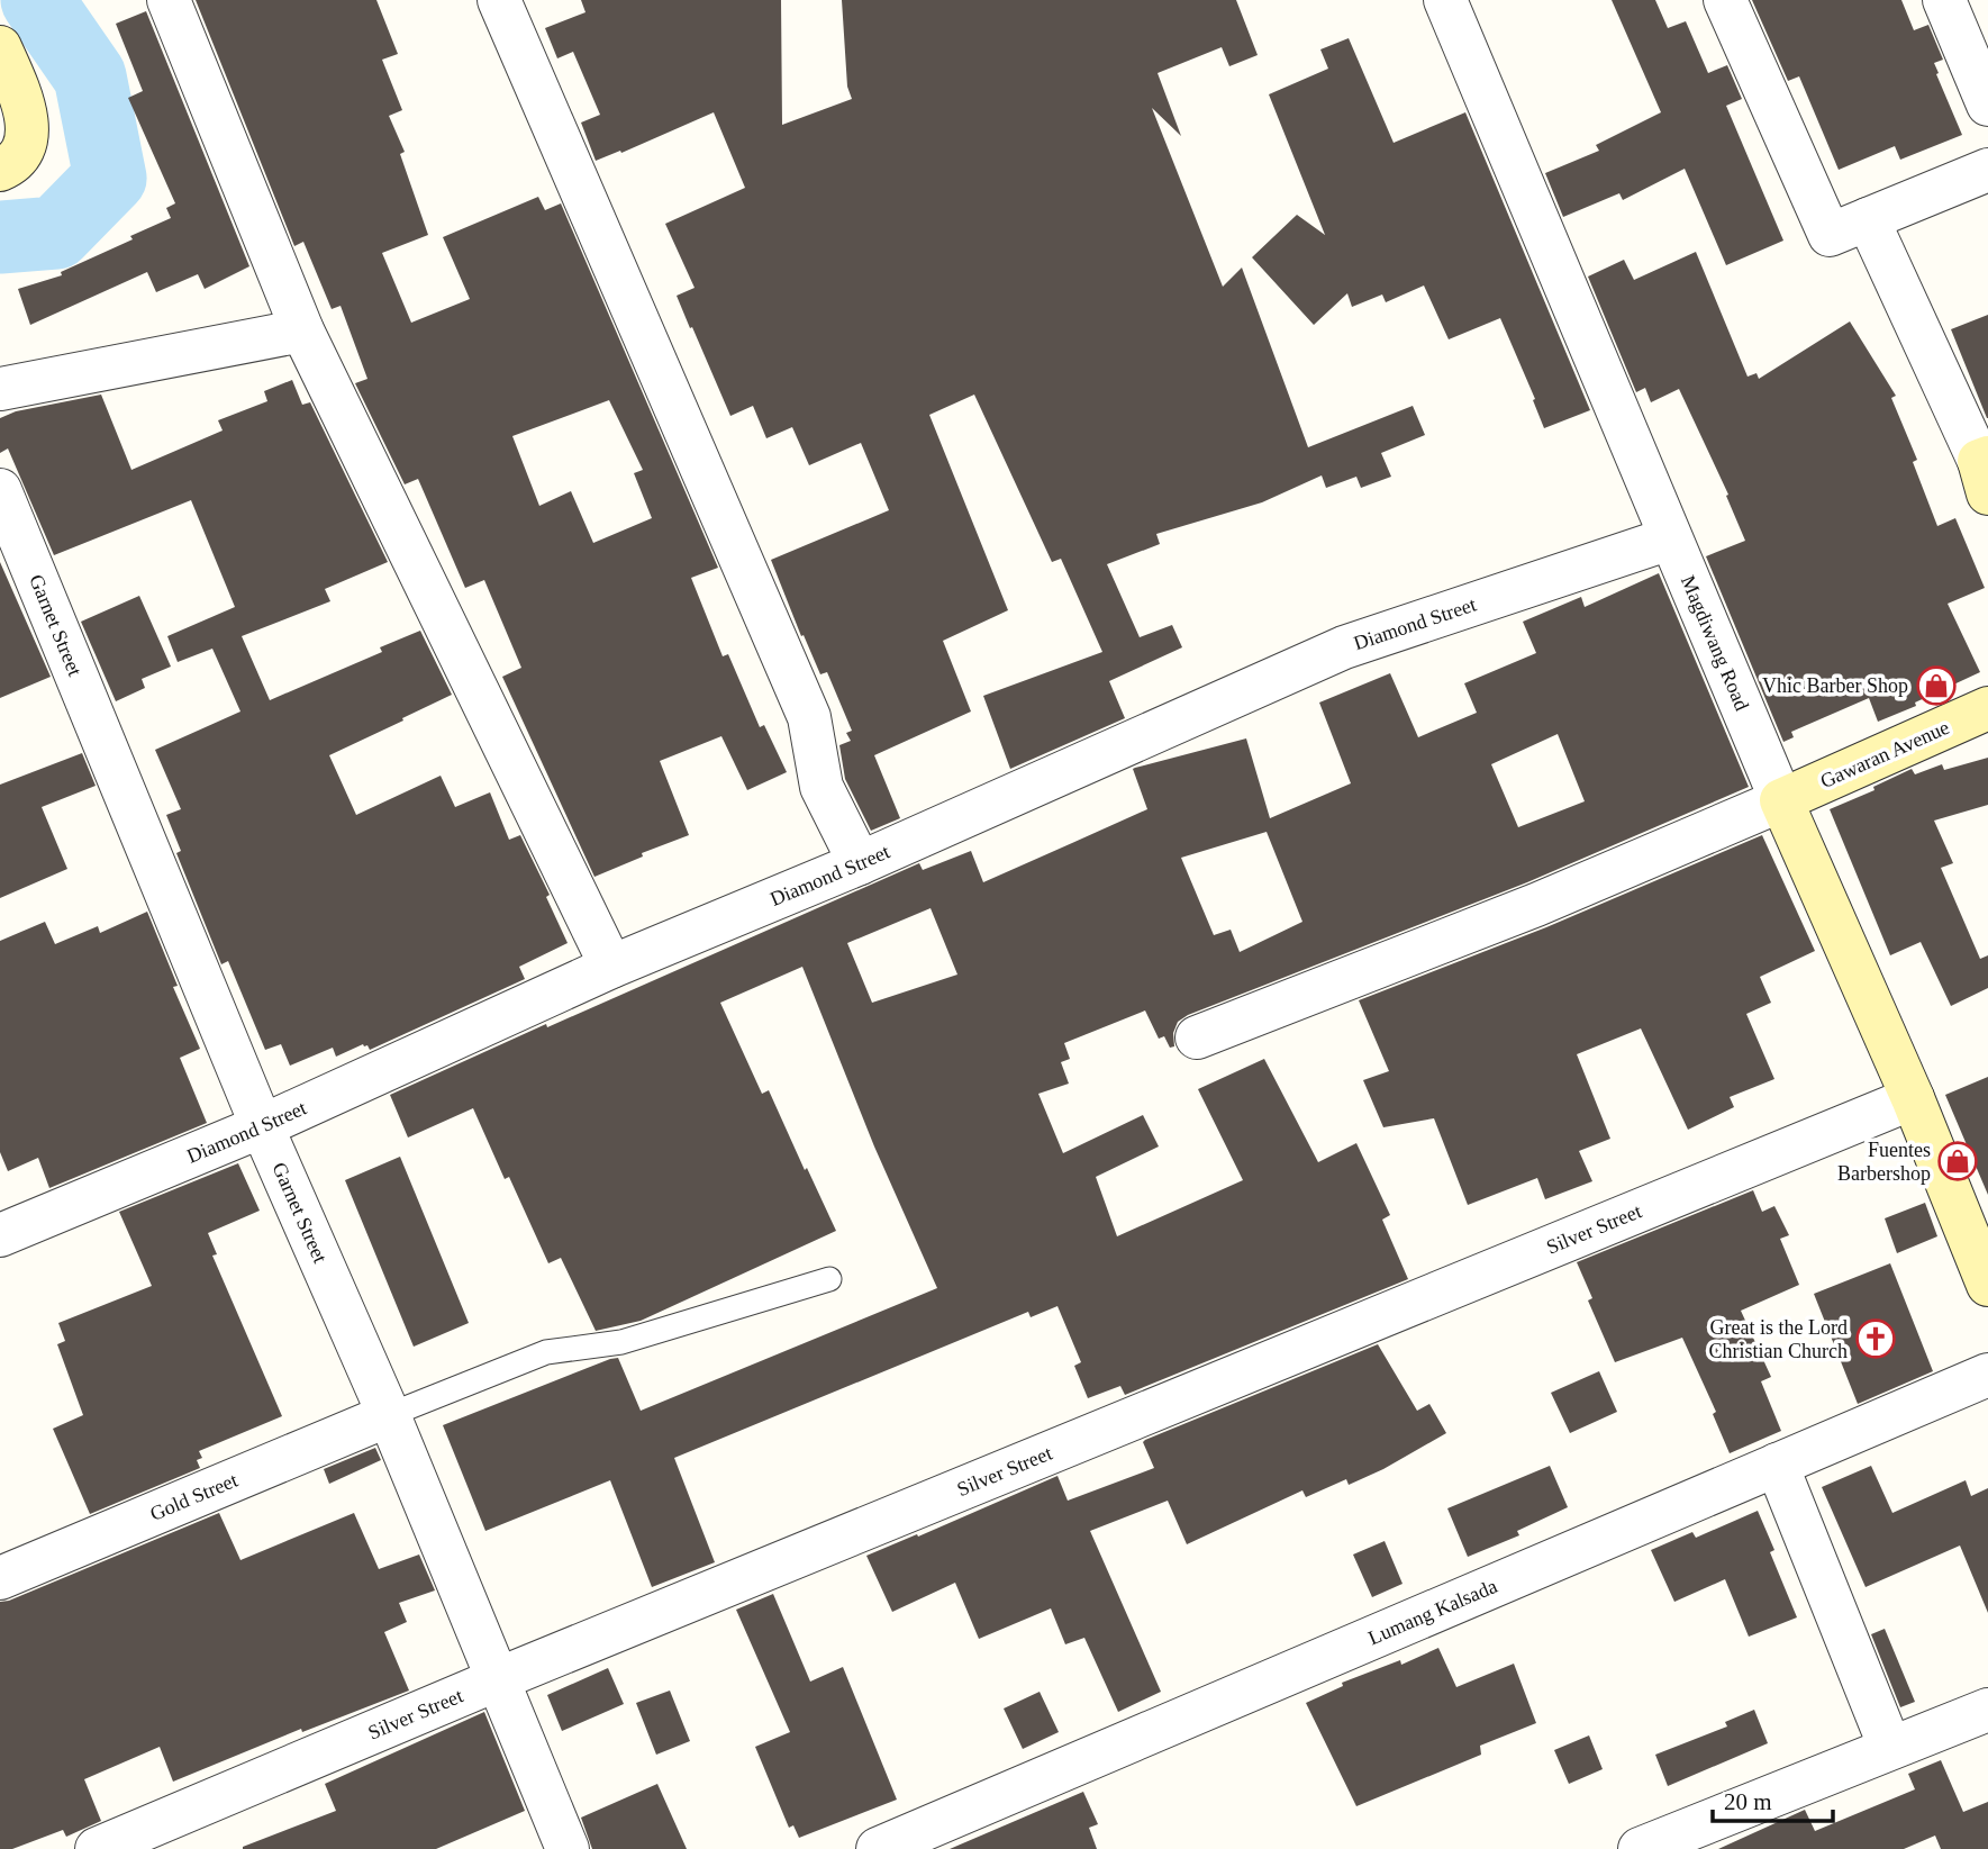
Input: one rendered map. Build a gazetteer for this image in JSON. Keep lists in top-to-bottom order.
{
  "streets": {
    "street": [
      "Diamond Street",
      "Garnet Street",
      "Magdiwang Road",
      "Gawaran Avenue",
      "Silver Street",
      "Gold Street",
      "Lumang Kalsada"
    ]
  },
  "crossings": [
    ["Diamond Street", "Garnet Street"],
    ["Diamond Street", "Magdiwang Road"],
    ["Garnet Street", "Silver Street"],
    ["Garnet Street", "Gold Street"],
    ["Magdiwang Road", "Gawaran Avenue"],
    ["Magdiwang Road", "Silver Street"]
  ],
  "places": {
    "shop": ["Vhic Barber Shop", "Fuentes Barbershop"],
    "church": ["Great is the Lord Christian Church"]
  },
  "scale_bar": "20 m"
}
